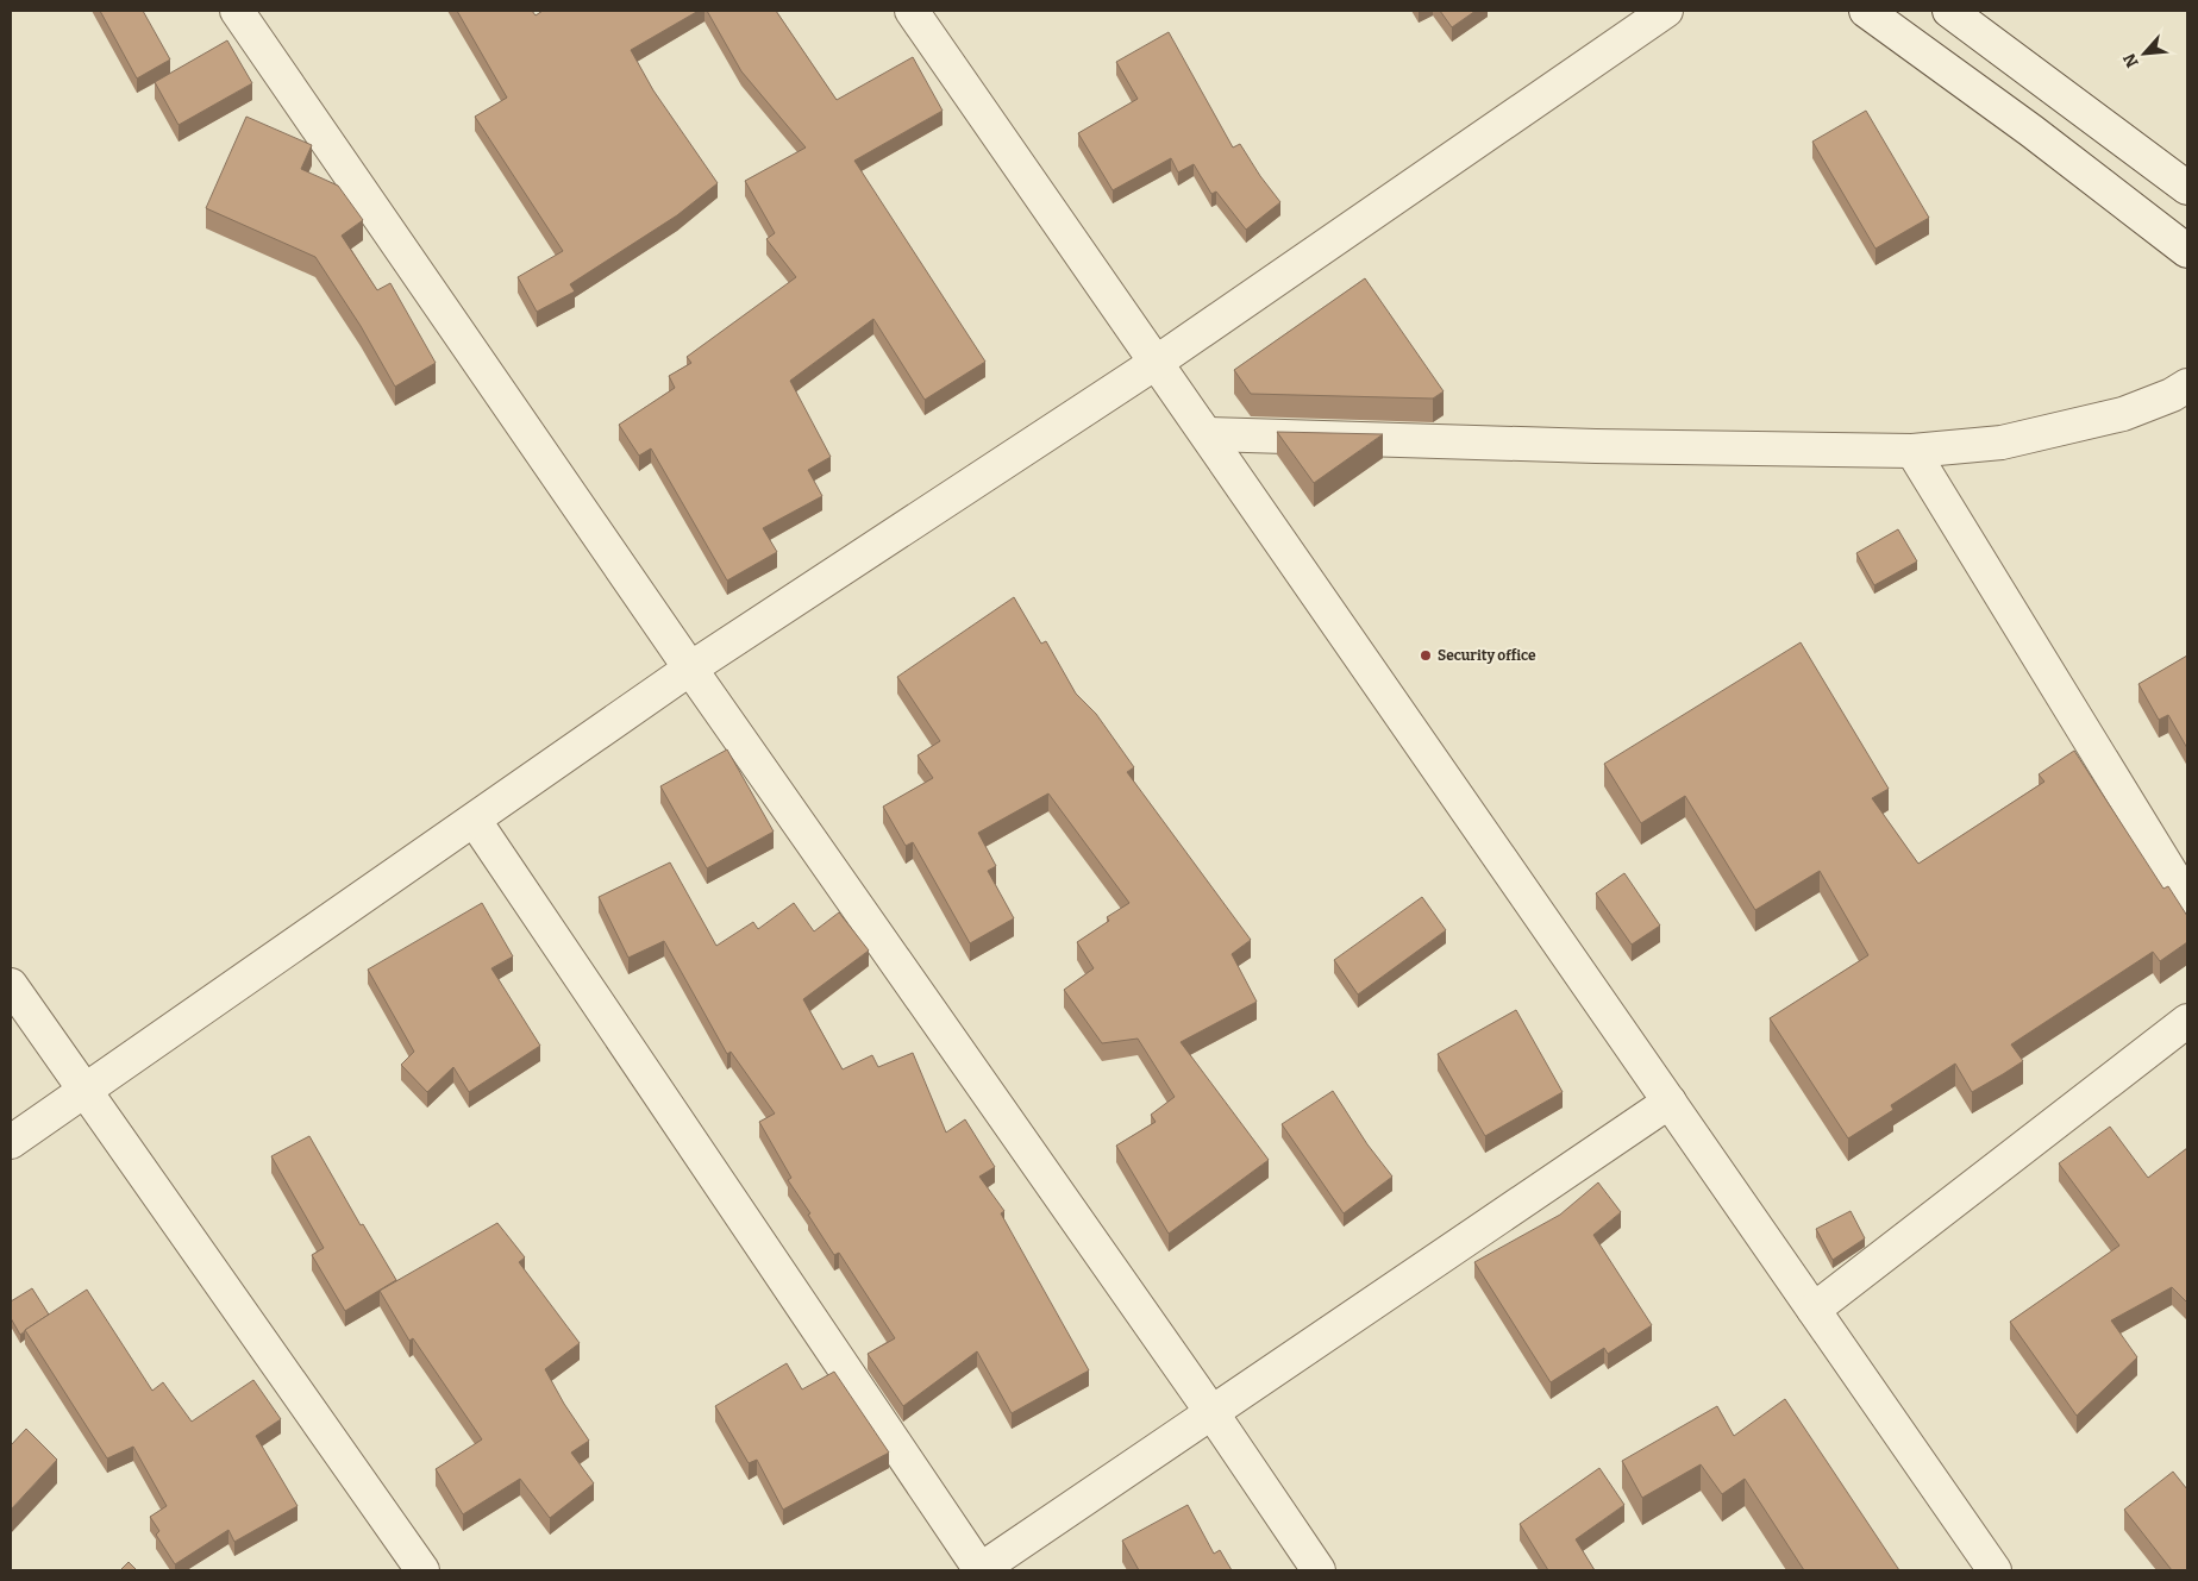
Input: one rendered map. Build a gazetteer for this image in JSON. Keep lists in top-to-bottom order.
{
  "places": ["Security office"],
  "north": "bottom left"
}
